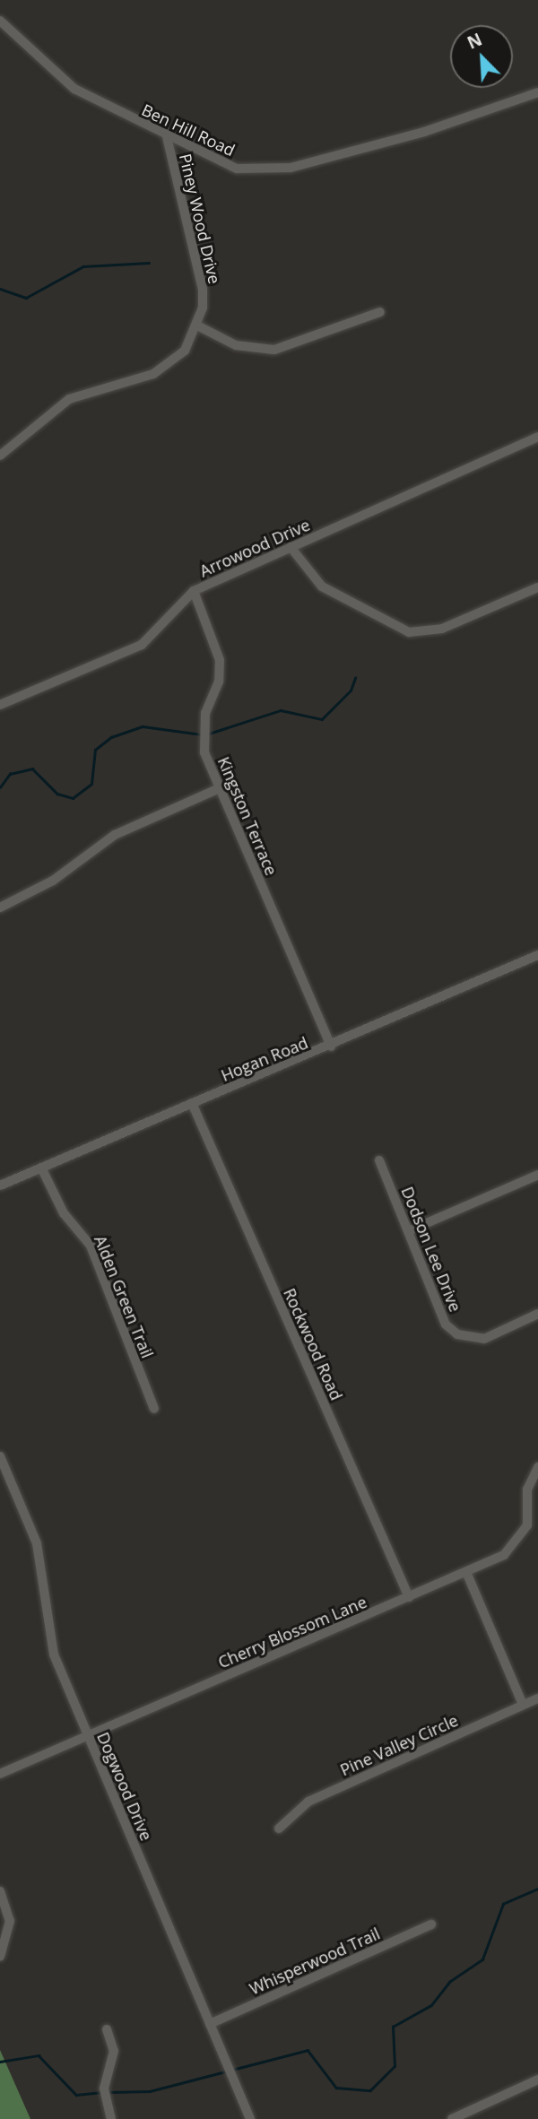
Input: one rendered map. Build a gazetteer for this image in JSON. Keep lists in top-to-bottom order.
{
  "streets": {
    "street": [
      "Ben Hill Road",
      "Piney Wood Drive",
      "Arrowood Drive",
      "Kingston Terrace",
      "Hogan Road",
      "Dodson Lee Drive",
      "Alden Green Trail",
      "Rockwood Road",
      "Cherry Blossom Lane",
      "Pine Valley Circle",
      "Dogwood Drive",
      "Whisperwood Trail"
    ]
  },
  "crossings": [
    ["Ben Hill Road", "Piney Wood Drive"],
    ["Arrowood Drive", "Kingston Terrace"],
    ["Kingston Terrace", "Hogan Road"],
    ["Hogan Road", "Alden Green Trail"],
    ["Hogan Road", "Rockwood Road"],
    ["Rockwood Road", "Cherry Blossom Lane"],
    ["Cherry Blossom Lane", "Dogwood Drive"],
    ["Dogwood Drive", "Whisperwood Trail"]
  ],
  "north": "top left"
}
